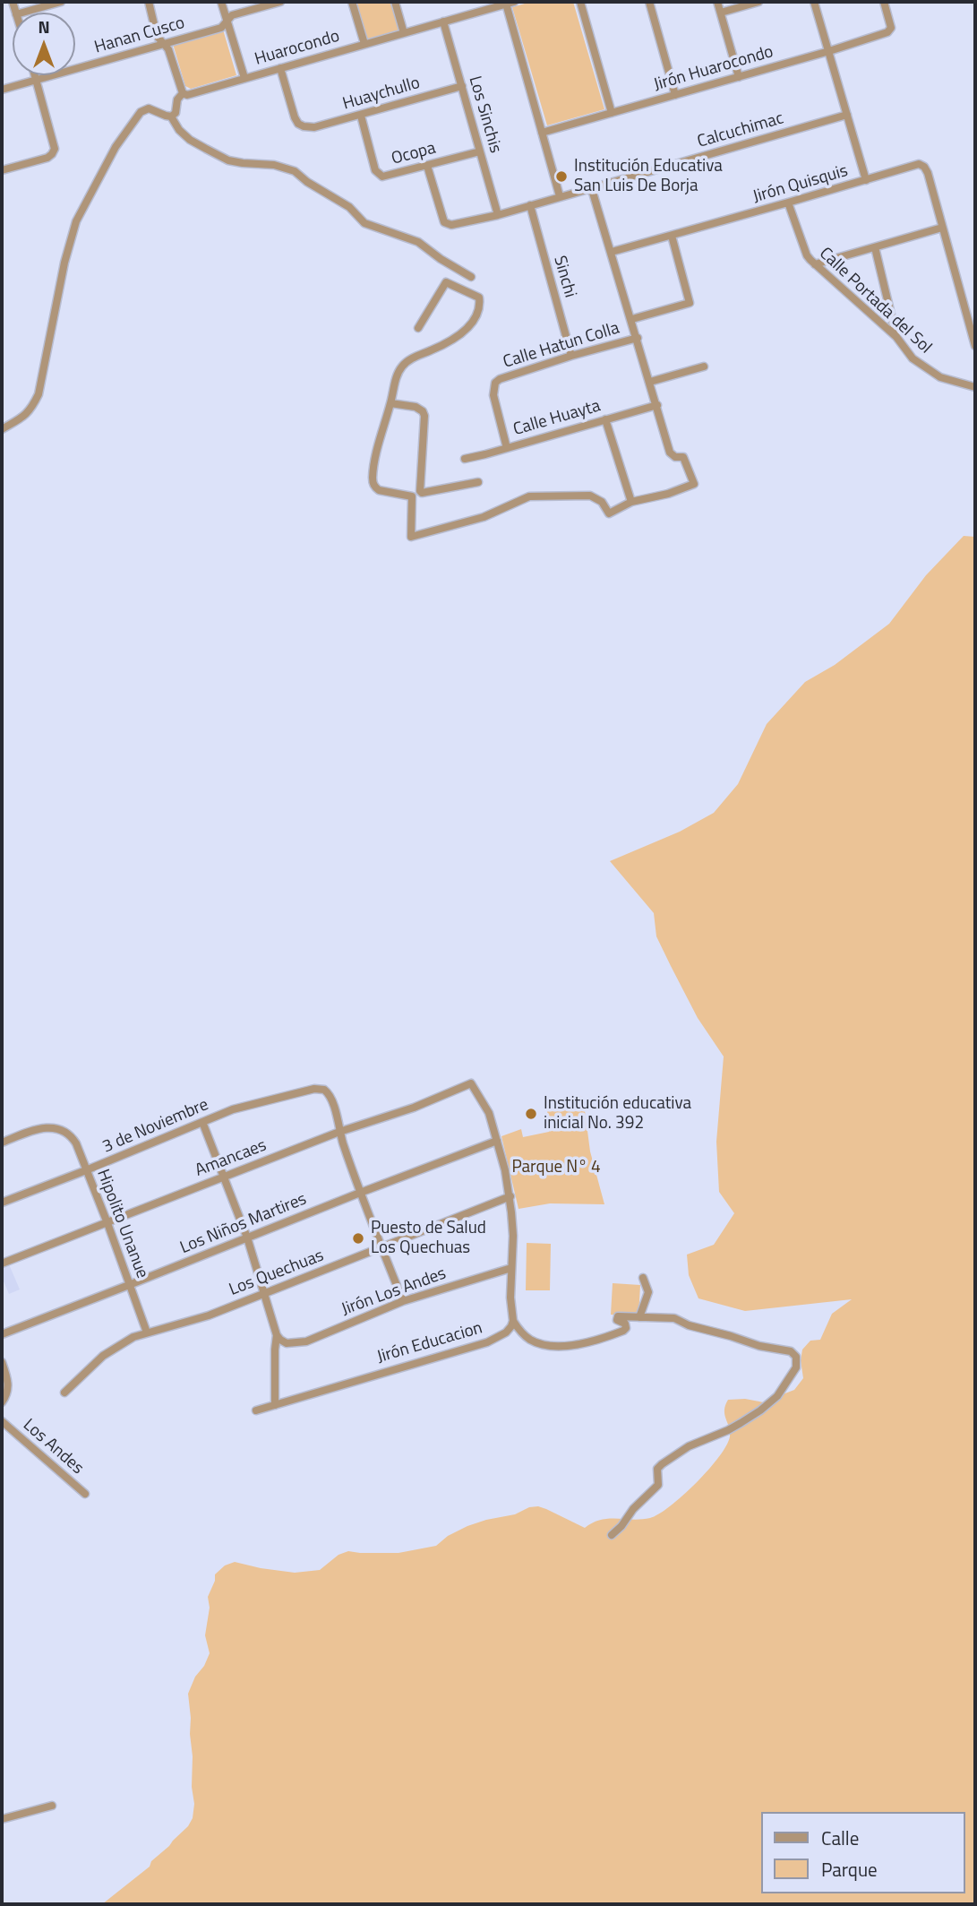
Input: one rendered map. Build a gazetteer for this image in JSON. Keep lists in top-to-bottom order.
{
  "streets": {
    "street": [
      "Hanan Cusco",
      "Huarocondo",
      "Jirón Huarocondo",
      "Huaychullo",
      "Los Sinchis",
      "Calcuchimac",
      "Ocopa",
      "Jirón Quisquis",
      "Sinchi",
      "Calle Portada del Sol",
      "Calle Hatun Colla",
      "Calle Huayta",
      "3 de Noviembre",
      "Amancaes",
      "Hipolito Unanue",
      "Los Niños Martires",
      "Los Quechuas",
      "Jirón Los Andes",
      "Jirón Educacion",
      "Los Andes"
    ]
  },
  "crossings": [
    ["Huarocondo", "Huaychullo"],
    ["Huarocondo", "Los Sinchis"],
    ["Huaychullo", "Los Sinchis"],
    ["Huaychullo", "Ocopa"],
    ["Los Sinchis", "Calcuchimac"],
    ["Los Sinchis", "Ocopa"],
    ["Calcuchimac", "Ocopa"],
    ["Calcuchimac", "Sinchi"],
    ["Jirón Quisquis", "Calle Portada del Sol"],
    ["Jirón Quisquis", "Calle Hatun Colla"],
    ["Sinchi", "Calle Hatun Colla"],
    ["Calle Hatun Colla", "Calle Huayta"],
    ["3 de Noviembre", "Amancaes"],
    ["3 de Noviembre", "Hipolito Unanue"],
    ["Amancaes", "Hipolito Unanue"],
    ["Amancaes", "Los Niños Martires"],
    ["Hipolito Unanue", "Los Niños Martires"],
    ["Hipolito Unanue", "Los Quechuas"]
  ],
  "parks": ["Parque N° 4"],
  "places": ["Institución Educativa San Luis De Borja", "Institución educativa inicial No. 392", "Puesto de Salud Los Quechuas"],
  "legend": ["Calle", "Parque"],
  "north": "top"
}
